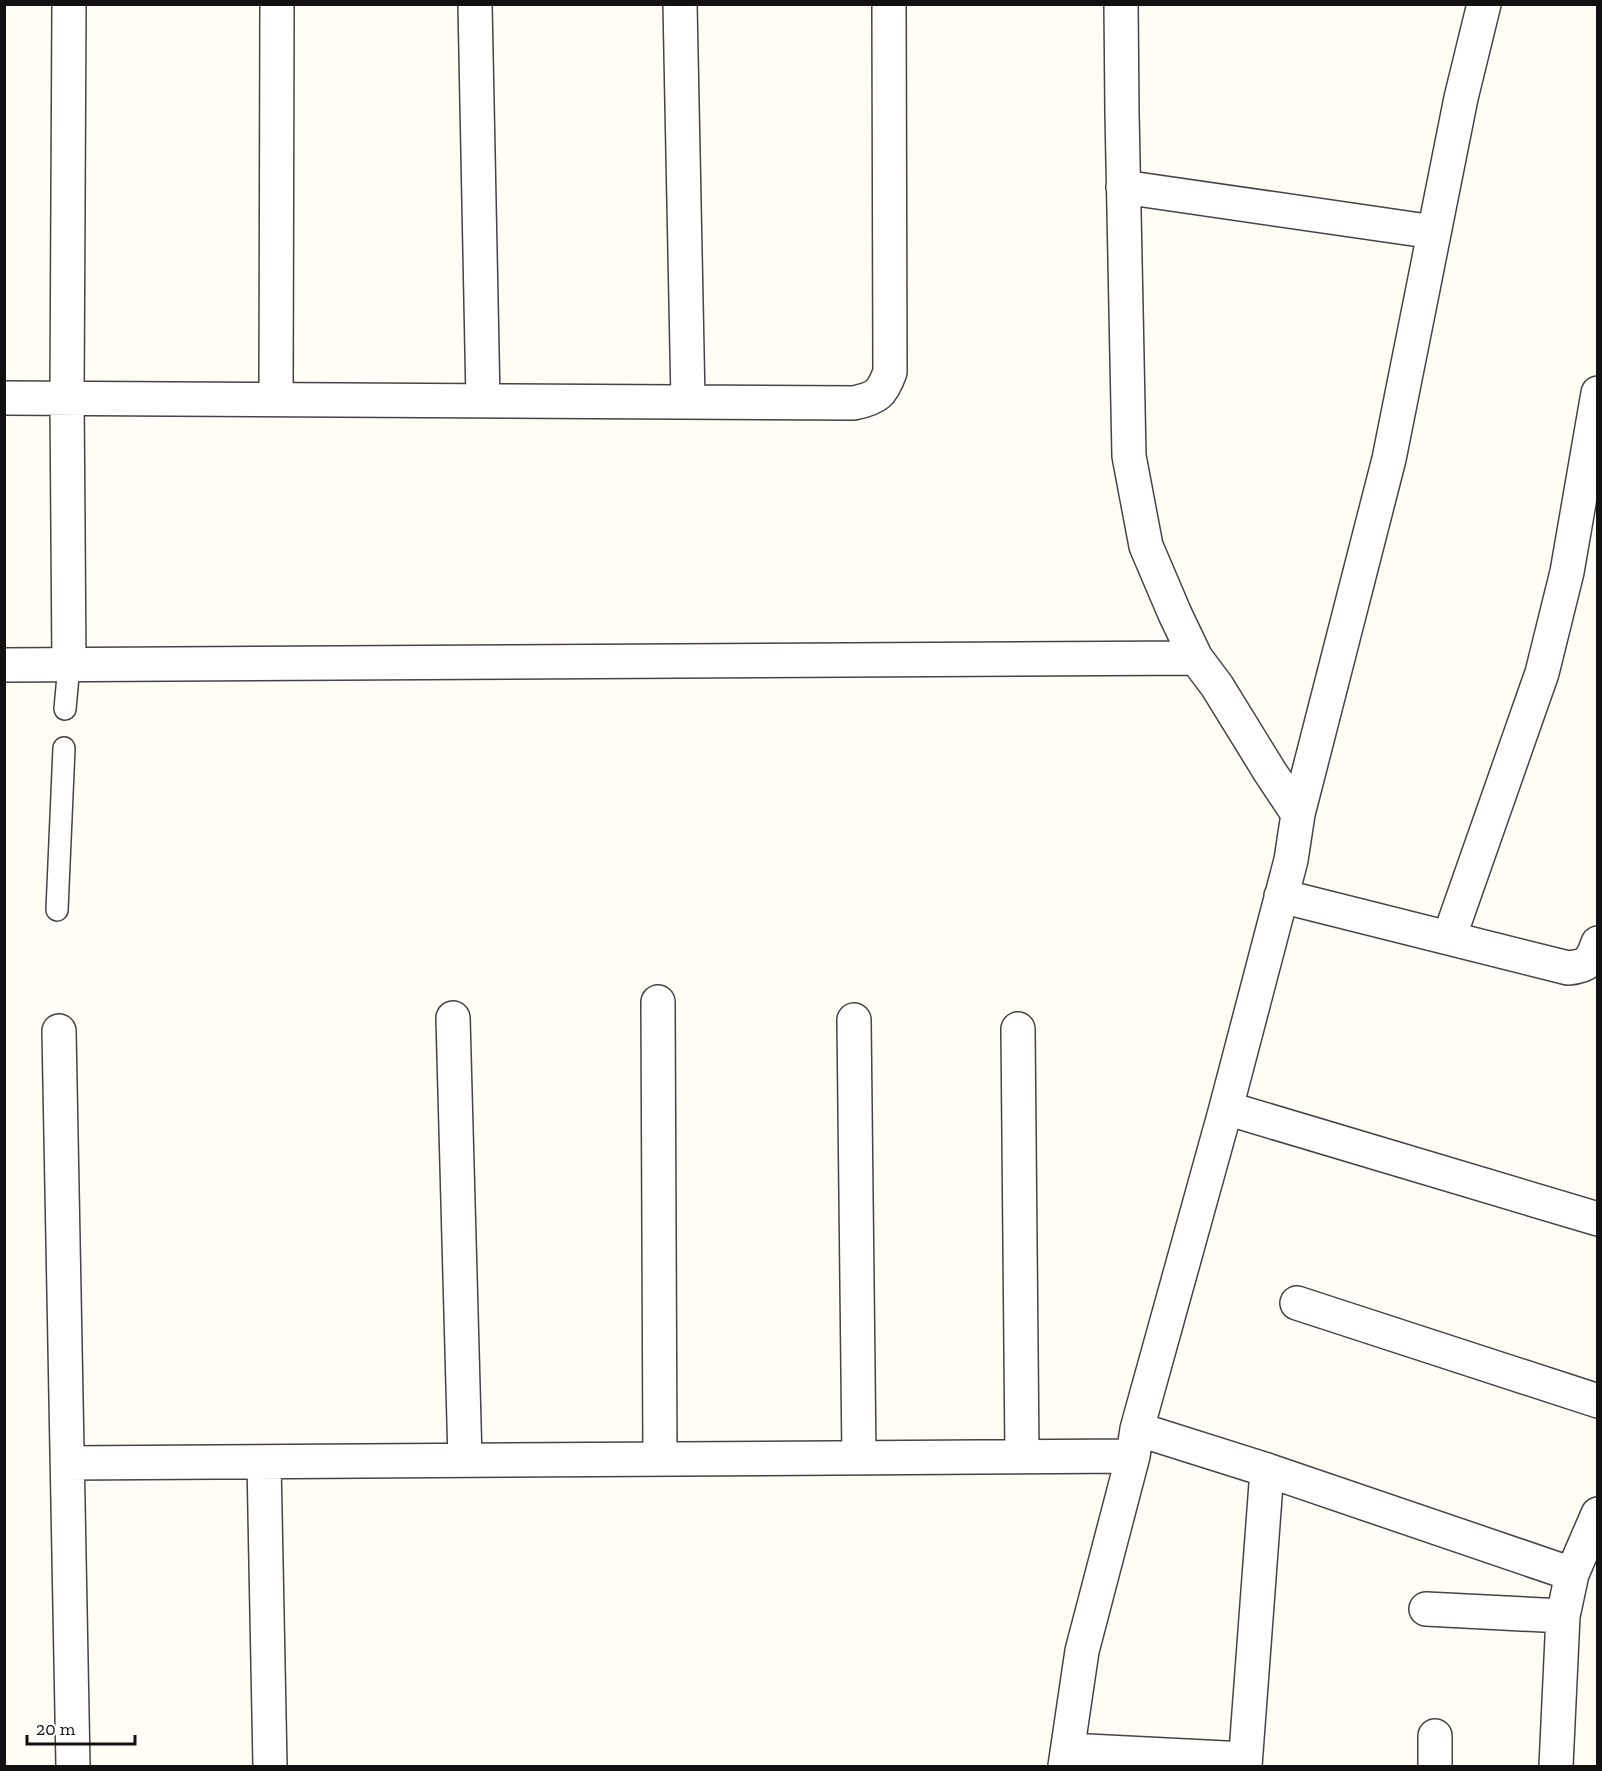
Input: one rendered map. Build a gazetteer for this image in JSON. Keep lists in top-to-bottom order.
{
  "scale_bar": "20 m"
}
